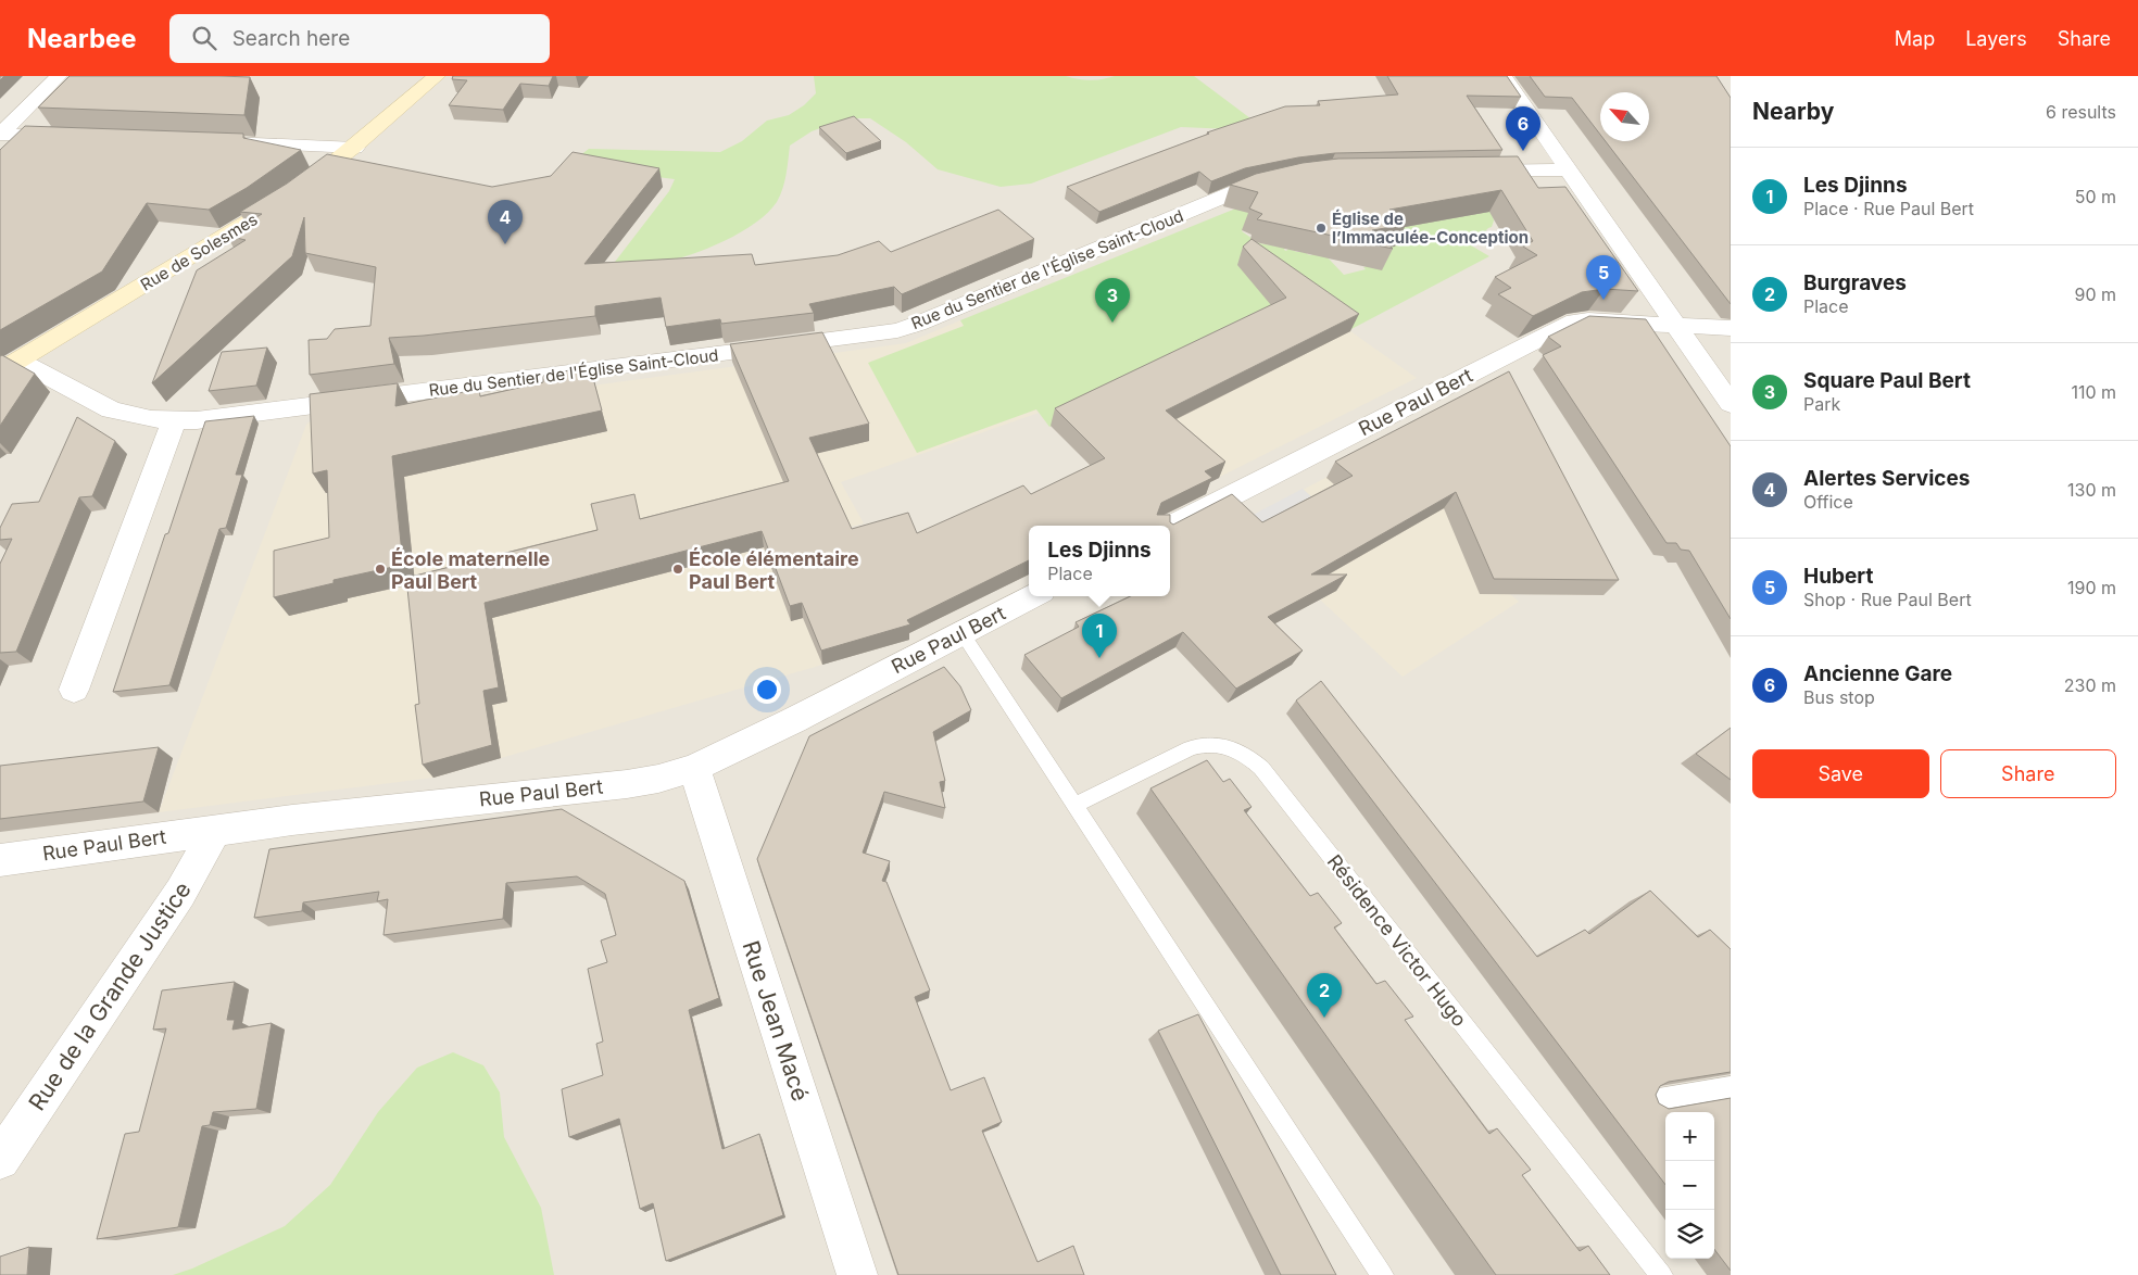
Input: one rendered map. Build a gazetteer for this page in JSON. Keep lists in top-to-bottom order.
{
  "streets": {
    "main road": ["Rue de Solesmes"],
    "street": [
      "Rue du Sentier de l'Église Saint-Cloud",
      "Rue Paul Bert",
      "Rue de la Grande Justice",
      "Rue Jean Macé"
    ],
    "lane": ["Résidence Victor Hugo"]
  },
  "crossings": [
    ["Rue de Solesmes", "Rue du Sentier de l'Église Saint-Cloud"],
    ["Rue Paul Bert", "Rue de la Grande Justice"],
    ["Rue Paul Bert", "Rue Jean Macé"]
  ],
  "places": ["Église de l’Immaculée-Conception", "École maternelle Paul Bert", "École élémentaire Paul Bert"],
  "north": "top left",
  "page": {
    "header": "Nearbee",
    "search": "Search here",
    "nav": ["Map", "Layers", "Share"],
    "heading": ["Nearby", "6 results"],
    "pins": [
      "6",
      "4",
      "5",
      "3",
      "1",
      "2"
    ],
    "list": [
      {
        "mark": "1",
        "name": "Les Djinns",
        "note": "Place · Rue Paul Bert",
        "value": "50 m"
      },
      {
        "mark": "2",
        "name": "Burgraves",
        "note": "Place",
        "value": "90 m"
      },
      {
        "mark": "3",
        "name": "Square Paul Bert",
        "note": "Park",
        "value": "110 m"
      },
      {
        "mark": "4",
        "name": "Alertes Services",
        "note": "Office",
        "value": "130 m"
      },
      {
        "mark": "5",
        "name": "Hubert",
        "note": "Shop · Rue Paul Bert",
        "value": "190 m"
      },
      {
        "mark": "6",
        "name": "Ancienne Gare",
        "note": "Bus stop",
        "value": "230 m"
      }
    ],
    "popup": ["Les Djinns", "Place"],
    "buttons": ["Save", "Share"],
    "map_buttons": ["+", "−"]
  }
}
